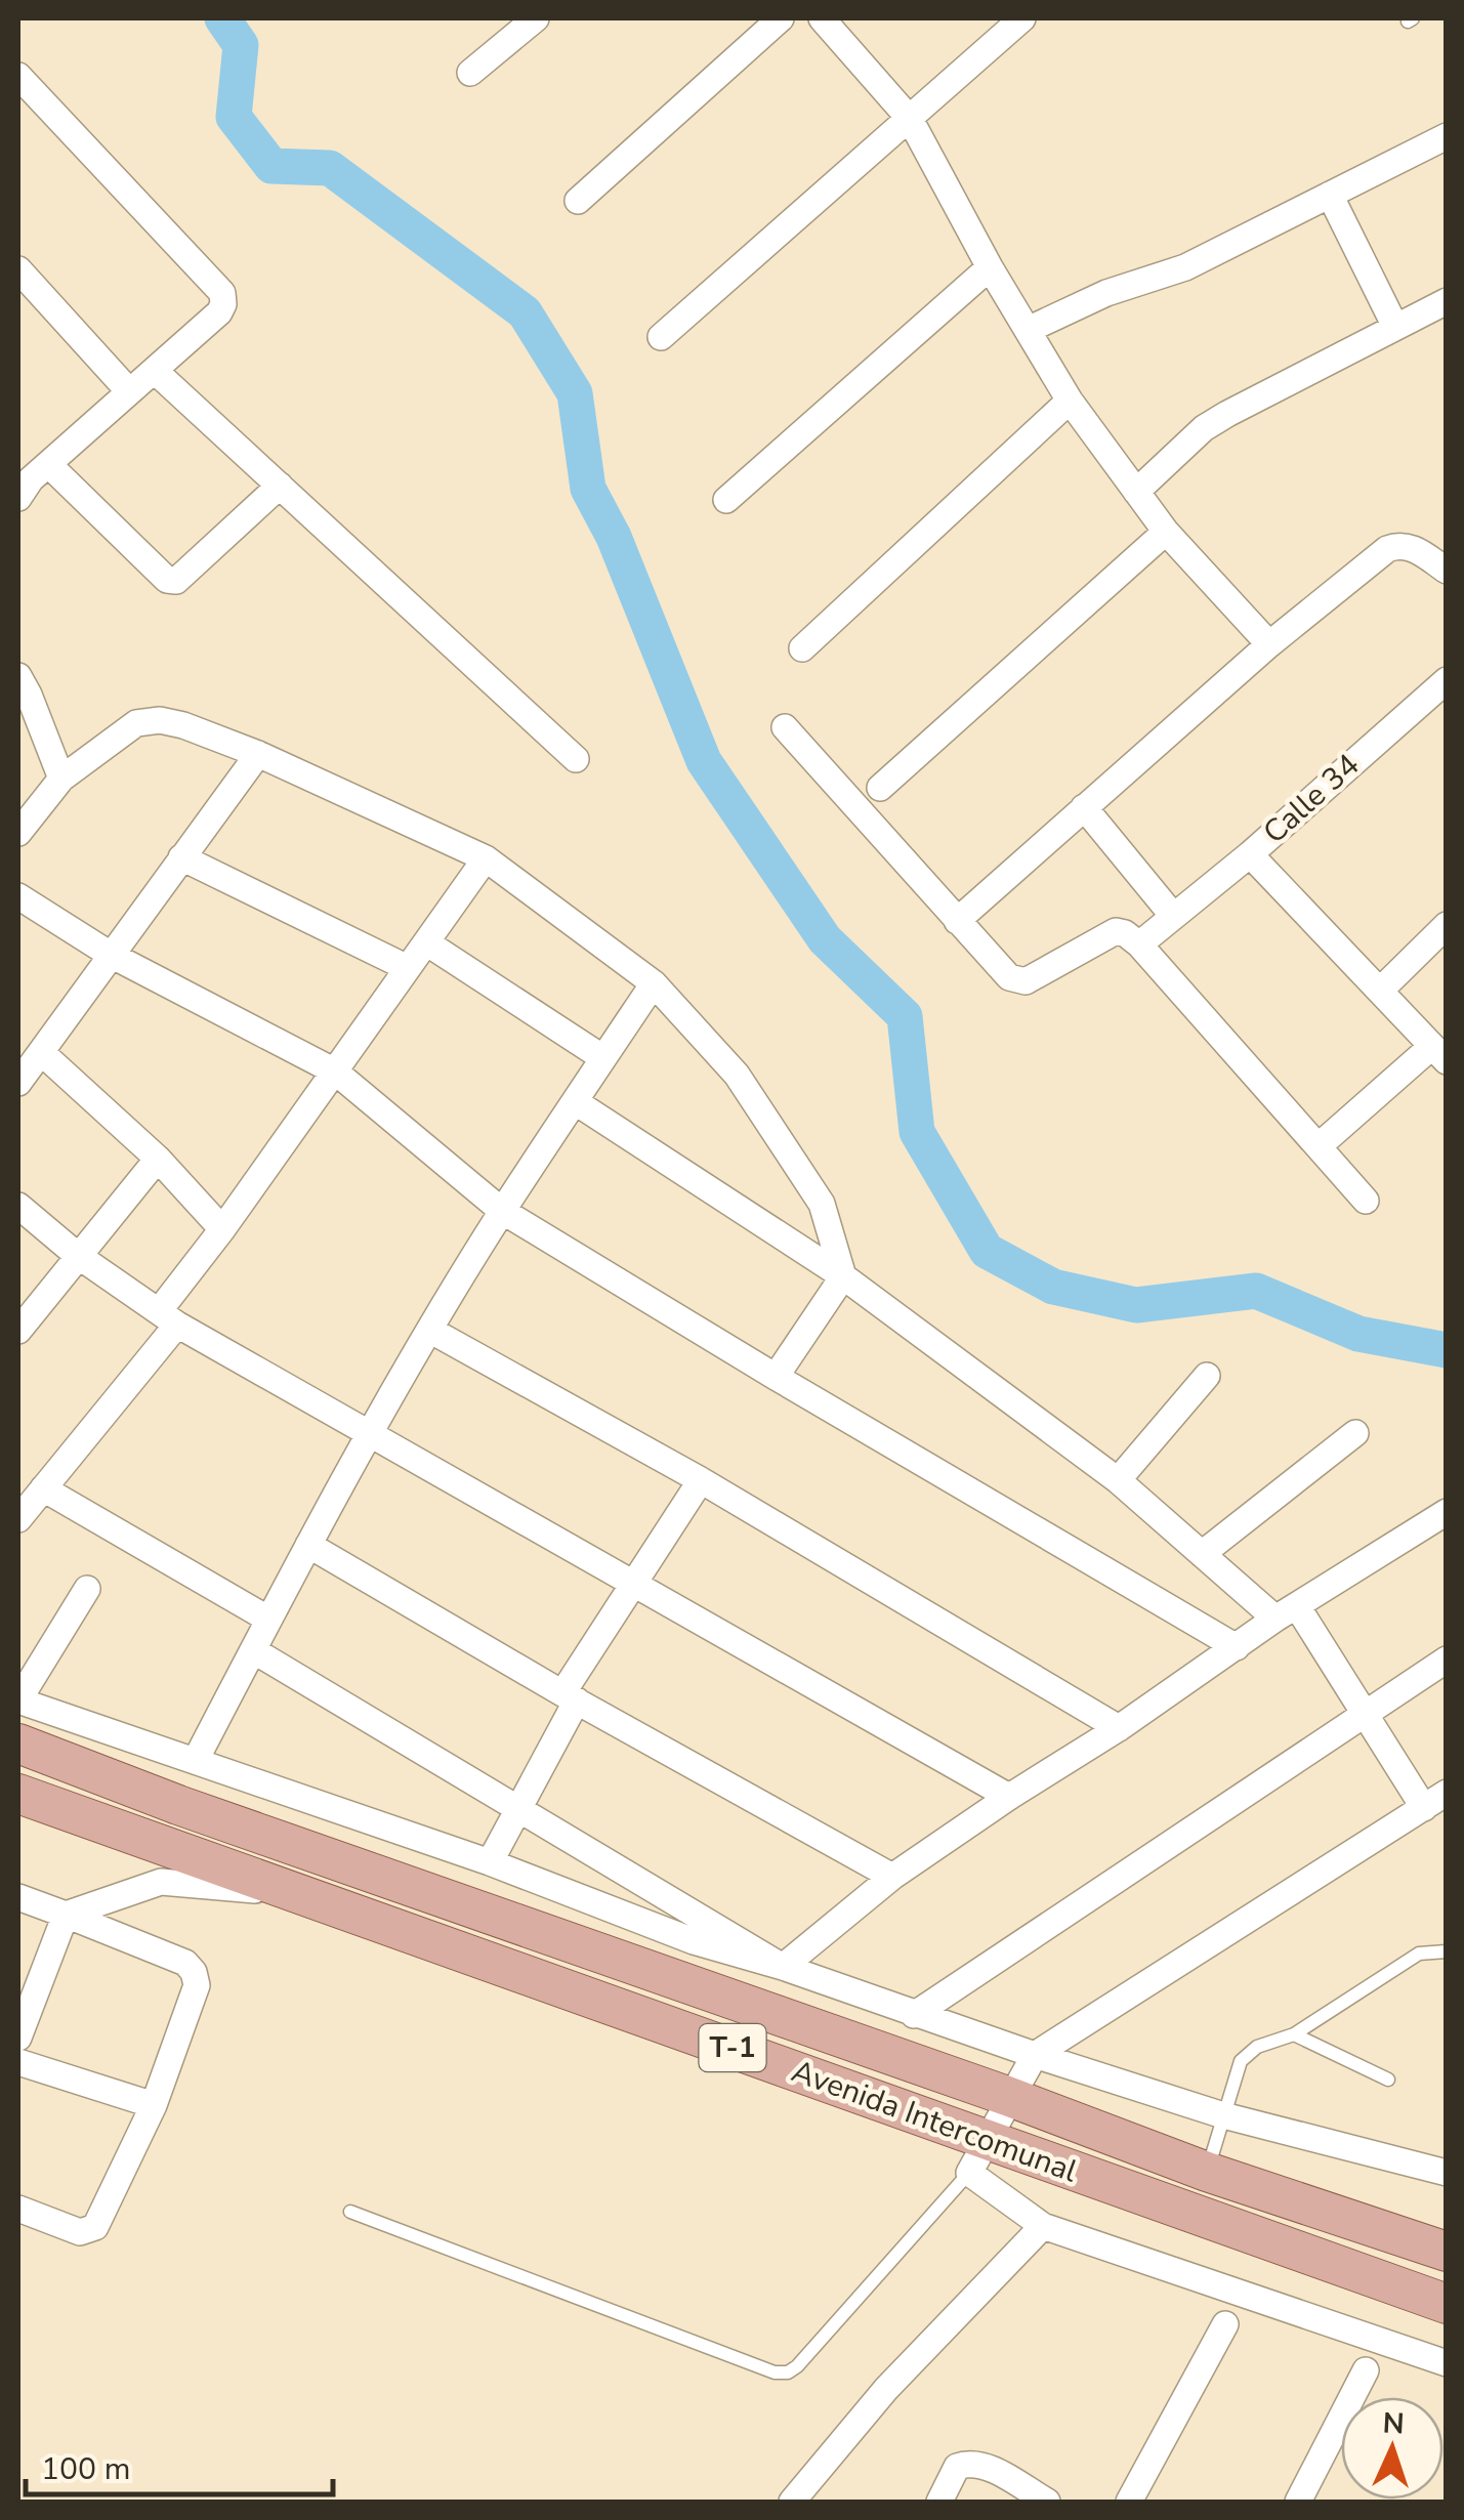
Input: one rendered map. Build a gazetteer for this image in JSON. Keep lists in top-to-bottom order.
{
  "streets": {
    "main road": ["T-1", "Avenida Intercomunal"],
    "street": ["Calle 34"]
  },
  "scale_bar": "100 m",
  "north": "top"
}
